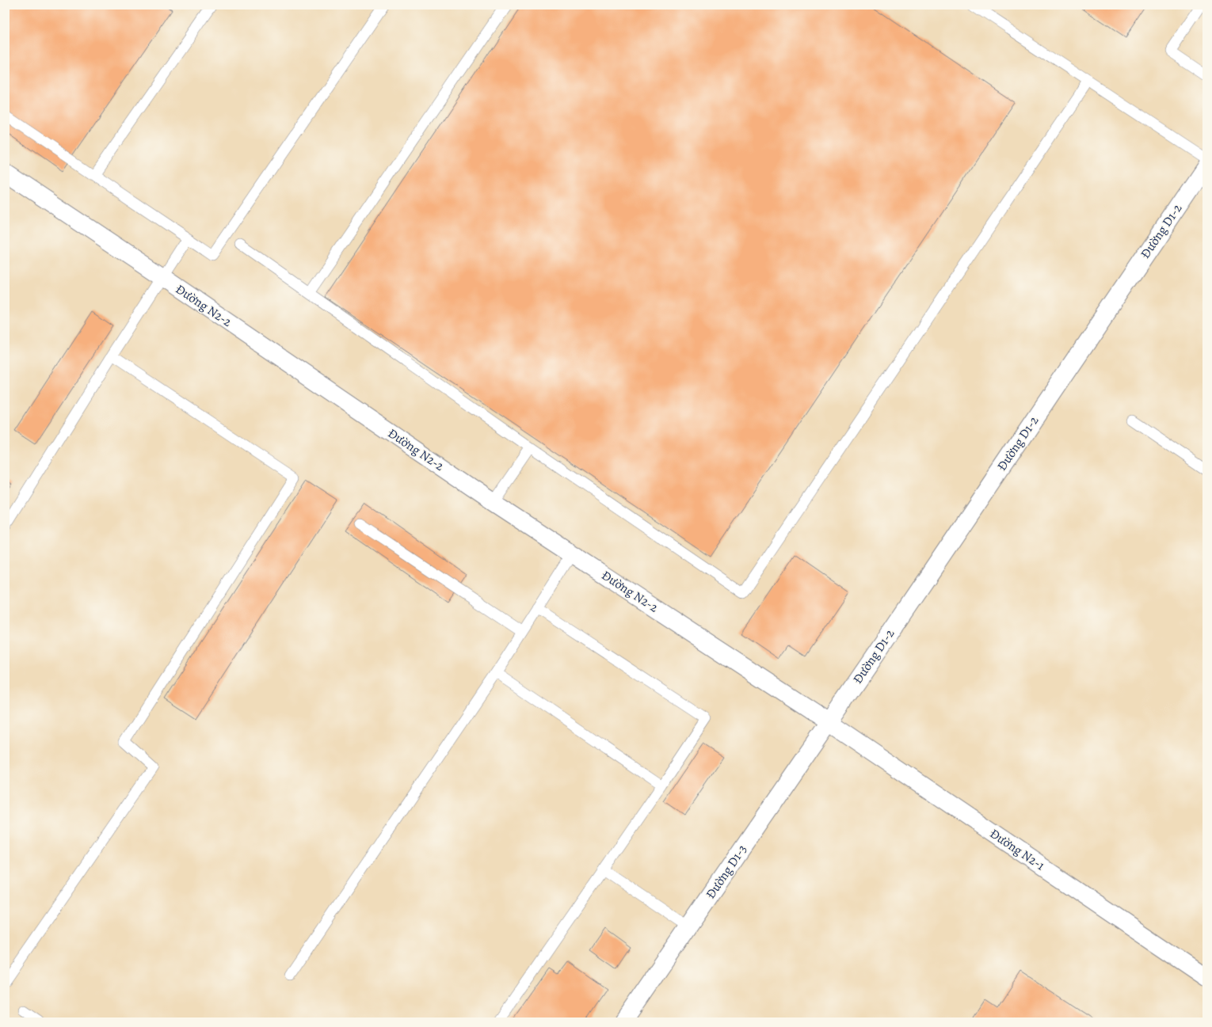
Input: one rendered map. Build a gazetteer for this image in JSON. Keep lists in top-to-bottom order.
{
  "streets": {
    "street": [
      "Đường D1-2",
      "Đường N2-2",
      "Đường N2-1",
      "Đường D1-3"
    ]
  },
  "crossings": [
    ["Đường D1-2", "Đường N2-2"],
    ["Đường D1-2", "Đường N2-1"],
    ["Đường D1-2", "Đường D1-3"],
    ["Đường N2-2", "Đường N2-1"],
    ["Đường N2-2", "Đường D1-3"],
    ["Đường N2-1", "Đường D1-3"]
  ]
}
